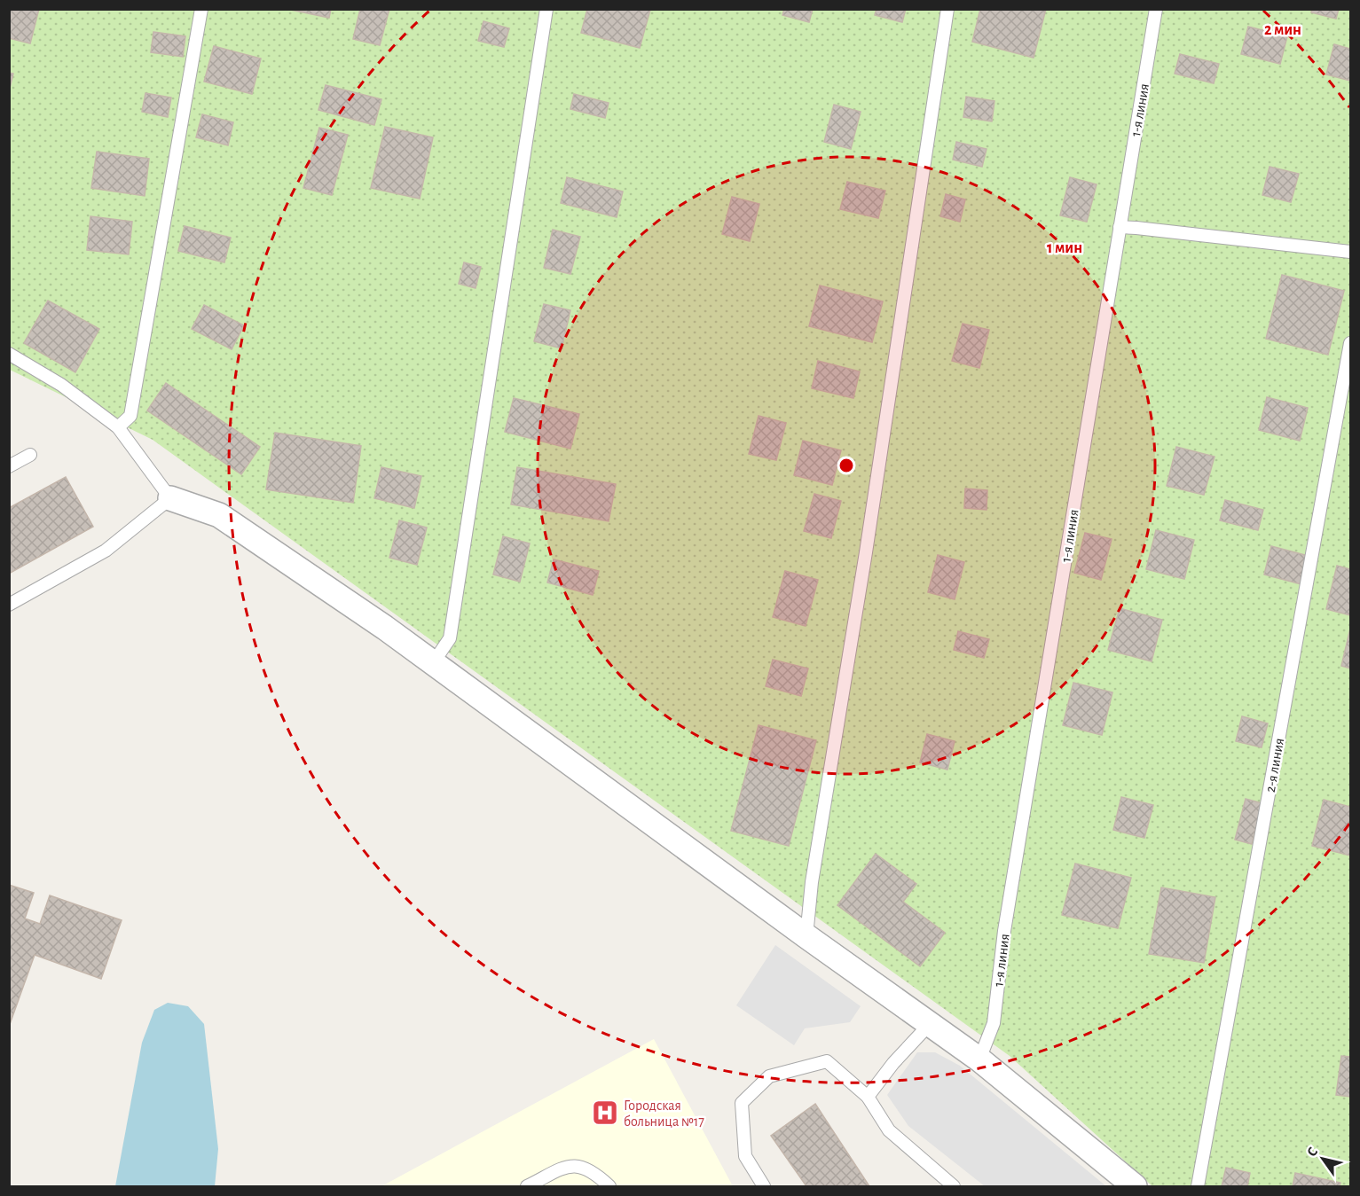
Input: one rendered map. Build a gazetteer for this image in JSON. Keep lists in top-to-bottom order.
{
  "streets": {
    "lane": ["1-я линия", "2-я линия"]
  },
  "places": {
    "hospital": ["Городская больница №17"]
  },
  "north": "top left",
  "rings": ["2 мин", "1 мин"]
}
